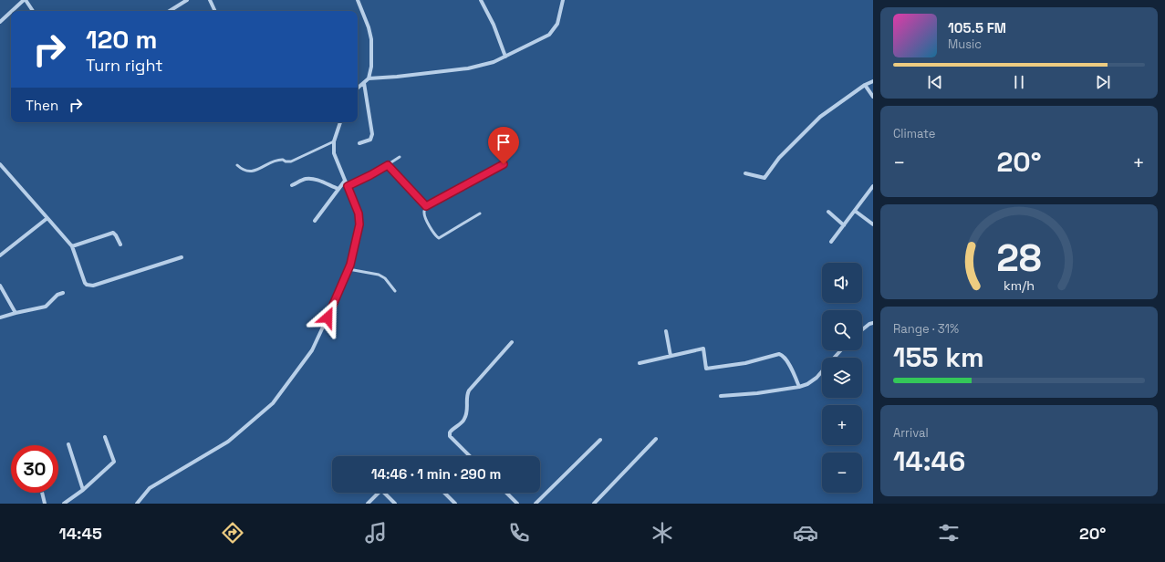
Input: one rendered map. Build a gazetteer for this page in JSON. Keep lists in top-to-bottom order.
{
  "page": {
    "turn": ["120 m", "Turn right"],
    "song": ["105.5 FM", "Music"],
    "then": "Then",
    "tile": [
      "Climate",
      ["Range · 31%", "155 km"],
      ["Arrival", "14:46"]
    ],
    "heat": ["−", "20°", "+"],
    "map_buttons": ["+", "−"],
    "limit": "30",
    "trip": "14:46 · 1 min · 290 m",
    "tabs": ["14:45", "20°"],
    "gauge": ["28", "km/h"]
  }
}
